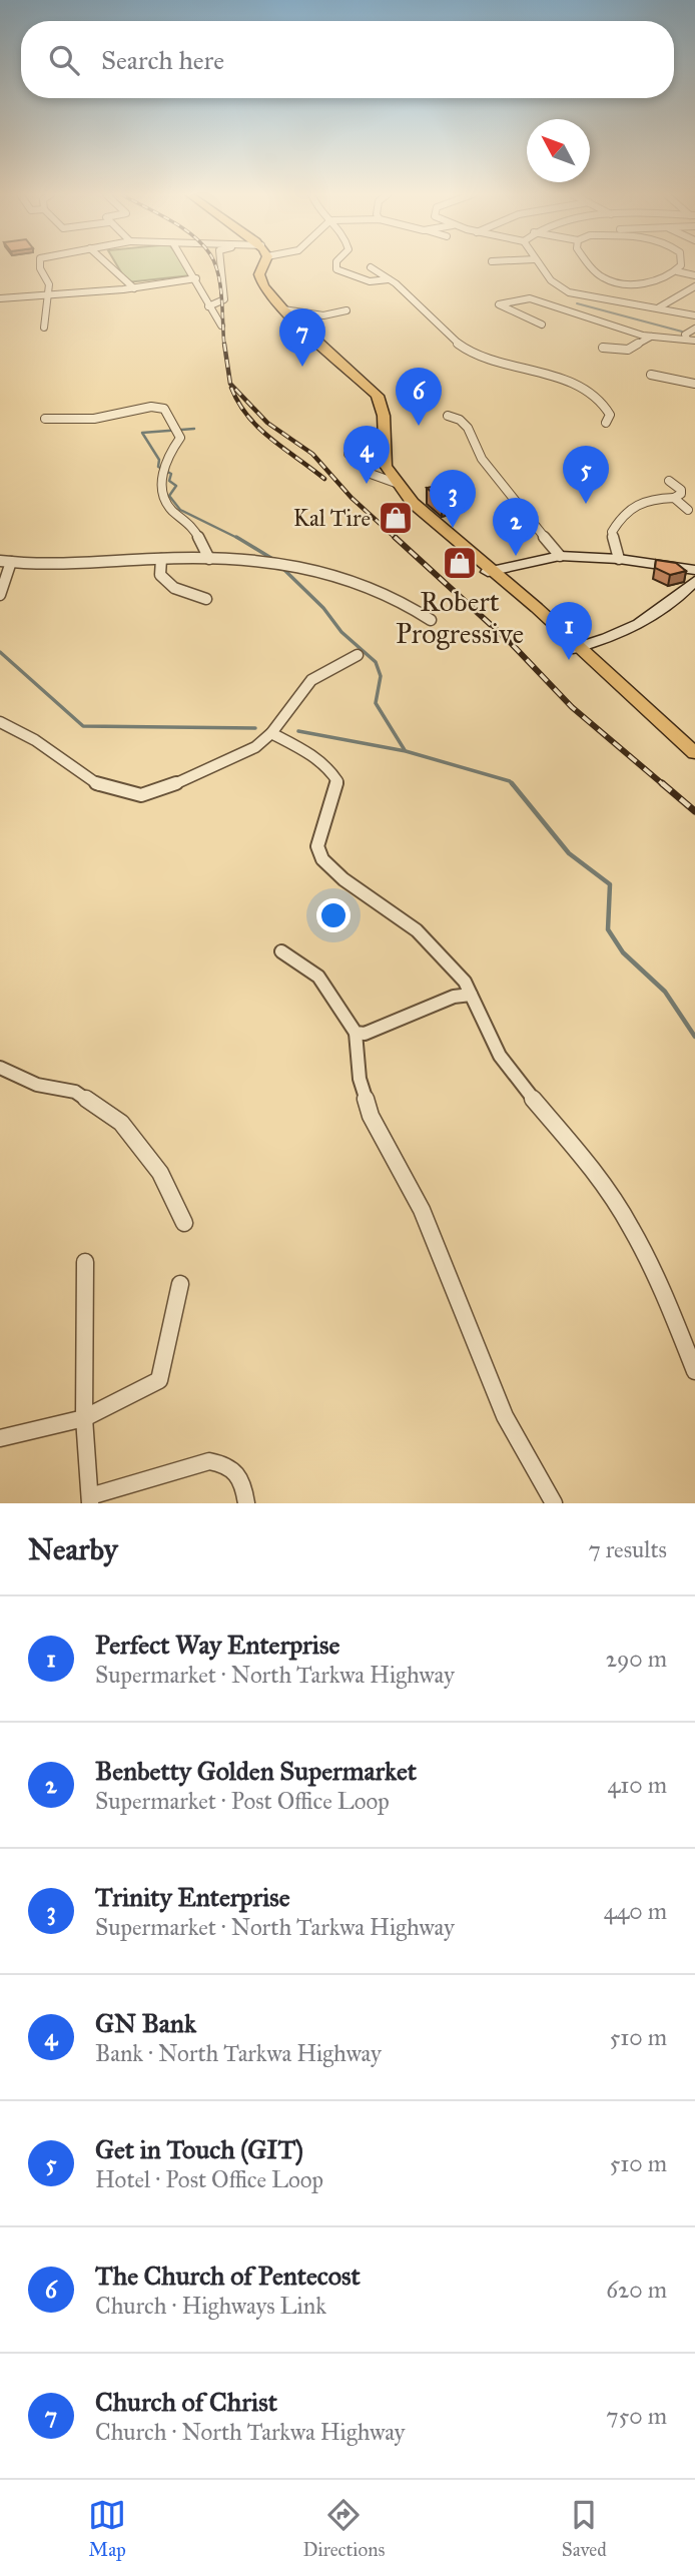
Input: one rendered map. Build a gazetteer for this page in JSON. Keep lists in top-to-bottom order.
{
  "places": {
    "shop": ["Kal Tire", "Robert Progressive"]
  },
  "north": "top left",
  "page": {
    "search": "Search here",
    "pins": [
      "7",
      "6",
      "4",
      "5",
      "3",
      "2",
      "1"
    ],
    "heading": ["Nearby", "7 results"],
    "list": [
      {
        "mark": "1",
        "name": "Perfect Way Enterprise",
        "note": "Supermarket · North Tarkwa Highway",
        "value": "290 m"
      },
      {
        "mark": "2",
        "name": "Benbetty Golden Supermarket",
        "note": "Supermarket · Post Office Loop",
        "value": "410 m"
      },
      {
        "mark": "3",
        "name": "Trinity Enterprise",
        "note": "Supermarket · North Tarkwa Highway",
        "value": "440 m"
      },
      {
        "mark": "4",
        "name": "GN Bank",
        "note": "Bank · North Tarkwa Highway",
        "value": "510 m"
      },
      {
        "mark": "5",
        "name": "Get in Touch (GIT)",
        "note": "Hotel · Post Office Loop",
        "value": "510 m"
      },
      {
        "mark": "6",
        "name": "The Church of Pentecost",
        "note": "Church · Highways Link",
        "value": "620 m"
      },
      {
        "mark": "7",
        "name": "Church of Christ",
        "note": "Church · North Tarkwa Highway",
        "value": "750 m"
      }
    ],
    "nav": ["Map", "Directions", "Saved"]
  }
}
